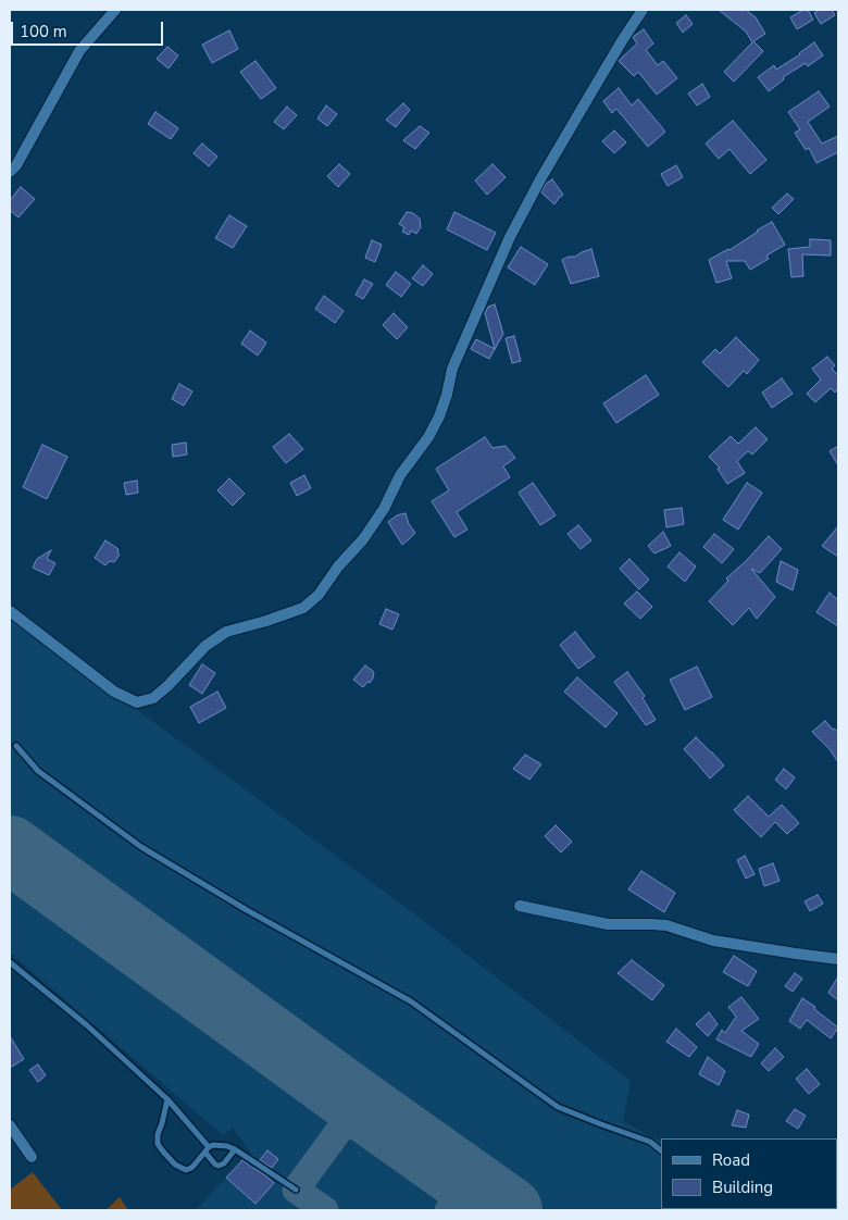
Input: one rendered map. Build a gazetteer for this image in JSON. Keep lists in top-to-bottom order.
{
  "legend": ["Road", "Building"],
  "scale_bar": "100 m"
}
